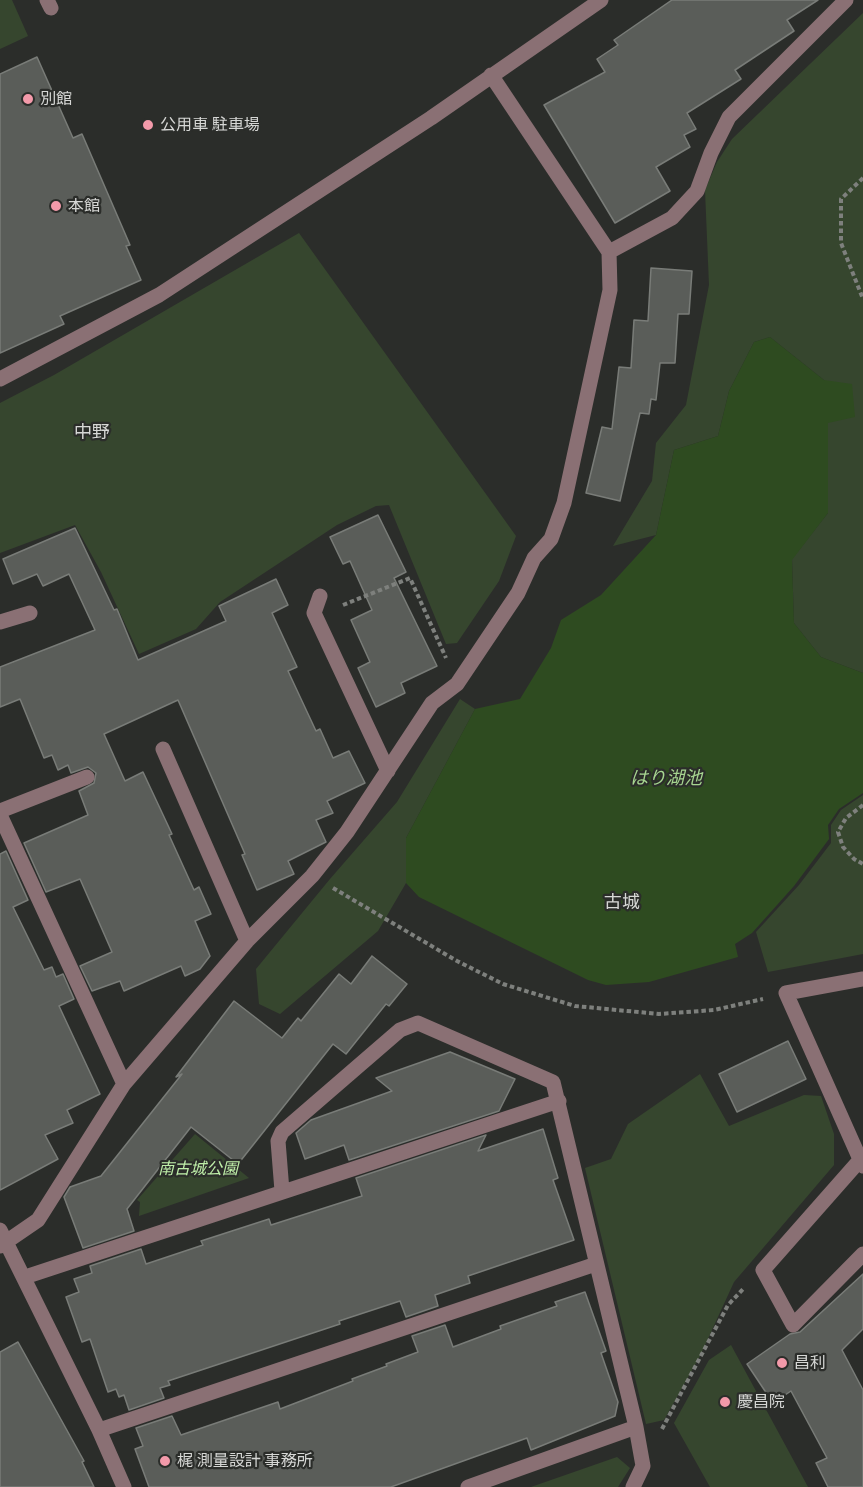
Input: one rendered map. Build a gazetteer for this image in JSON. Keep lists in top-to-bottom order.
{
  "districts": ["中野", "古城"],
  "water": ["はり湖池"],
  "parks": ["南古城公園"],
  "places": [
    "別館",
    "公用車 駐車場",
    "本館",
    "昌利",
    "慶昌院",
    "梶 測量設計 事務所"
  ]
}
